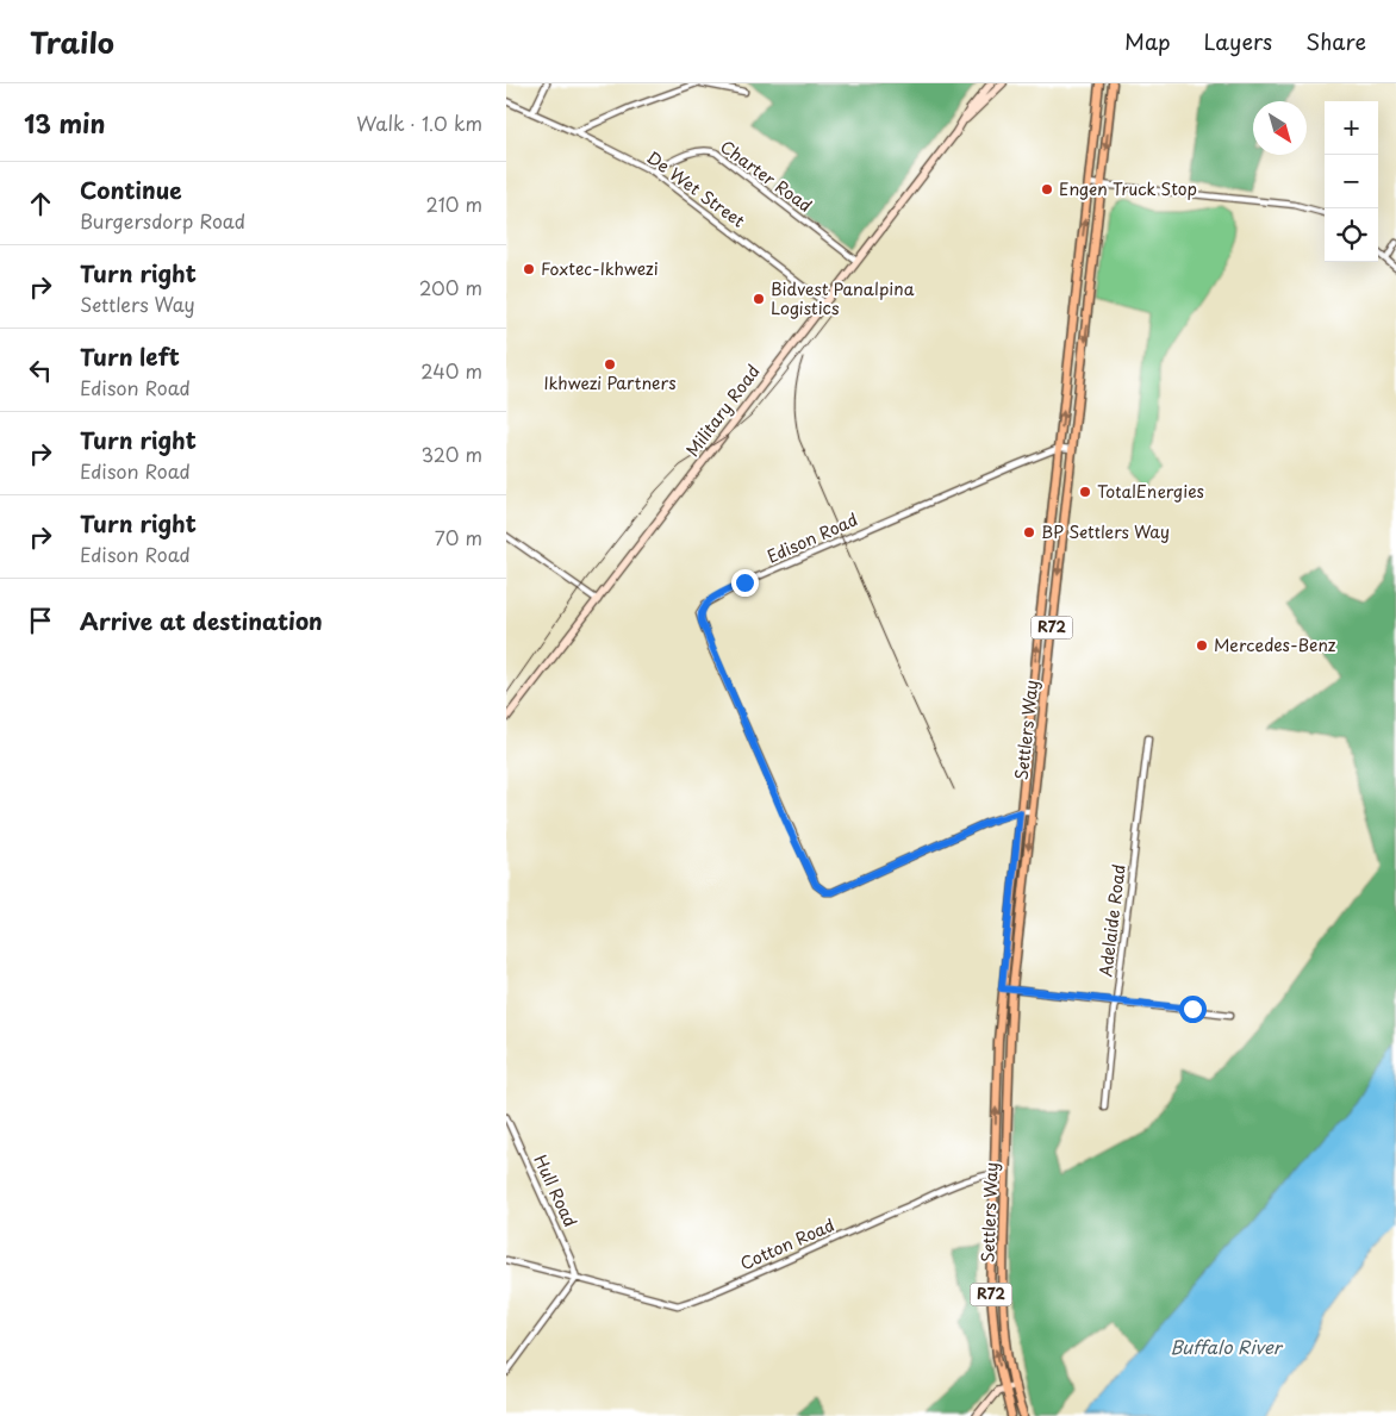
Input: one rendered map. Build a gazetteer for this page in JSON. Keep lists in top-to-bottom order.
{
  "streets": {
    "main road": ["R72", "Settlers Way"],
    "street": [
      "Charter Road",
      "De Wet Street",
      "Military Road",
      "Edison Road",
      "Adelaide Road",
      "Hull Road",
      "Cotton Road"
    ]
  },
  "crossings": [
    ["Charter Road", "De Wet Street"],
    ["Charter Road", "Military Road"],
    ["De Wet Street", "Military Road"],
    ["Edison Road", "Settlers Way"],
    ["Settlers Way", "Cotton Road"],
    ["Hull Road", "Cotton Road"]
  ],
  "water": ["Buffalo River"],
  "places": [
    "Engen Truck Stop",
    "Foxtec-Ikhwezi",
    "Bidvest Panalpina Logistics",
    "Ikhwezi Partners",
    "TotalEnergies",
    "BP Settlers Way",
    "Mercedes-Benz"
  ],
  "north": "bottom right",
  "page": {
    "header": "Trailo",
    "nav": ["Map", "Layers", "Share"],
    "heading": ["13 min", "Walk · 1.0 km"],
    "map_buttons": ["+", "−"],
    "list": [
      ["Continue", "Burgersdorp Road", "210 m"],
      ["Turn right", "Settlers Way", "200 m"],
      ["Turn left", "Edison Road", "240 m"],
      ["Turn right", "Edison Road", "320 m"],
      ["Turn right", "Edison Road", "70 m"],
      "Arrive at destination"
    ]
  }
}
